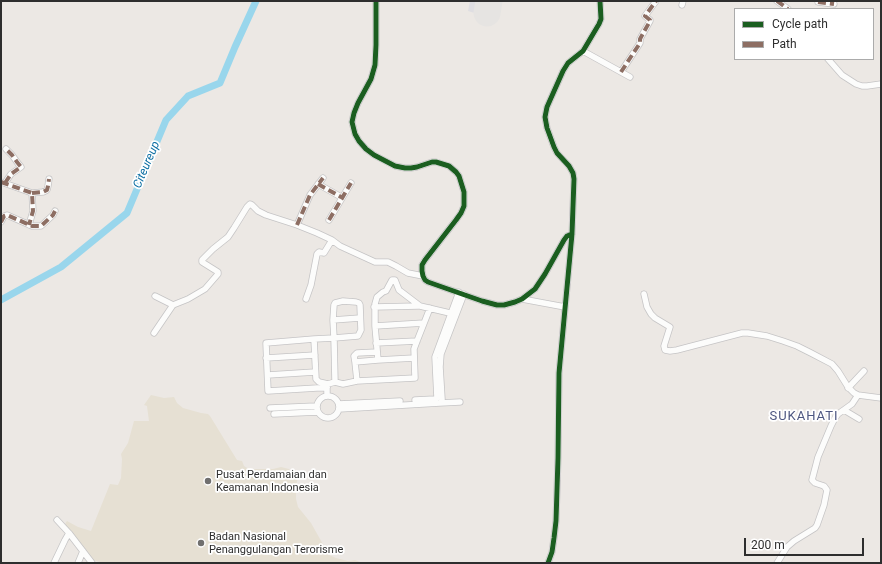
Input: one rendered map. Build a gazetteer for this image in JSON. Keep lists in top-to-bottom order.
{
  "districts": ["SUKAHATI"],
  "water": ["Citeureup"],
  "places": ["Pusat Perdamaian dan Keamanan Indonesia", "Badan Nasional Penanggulangan Terorisme"],
  "legend": ["Cycle path", "Path"],
  "scale_bar": "200 m"
}
